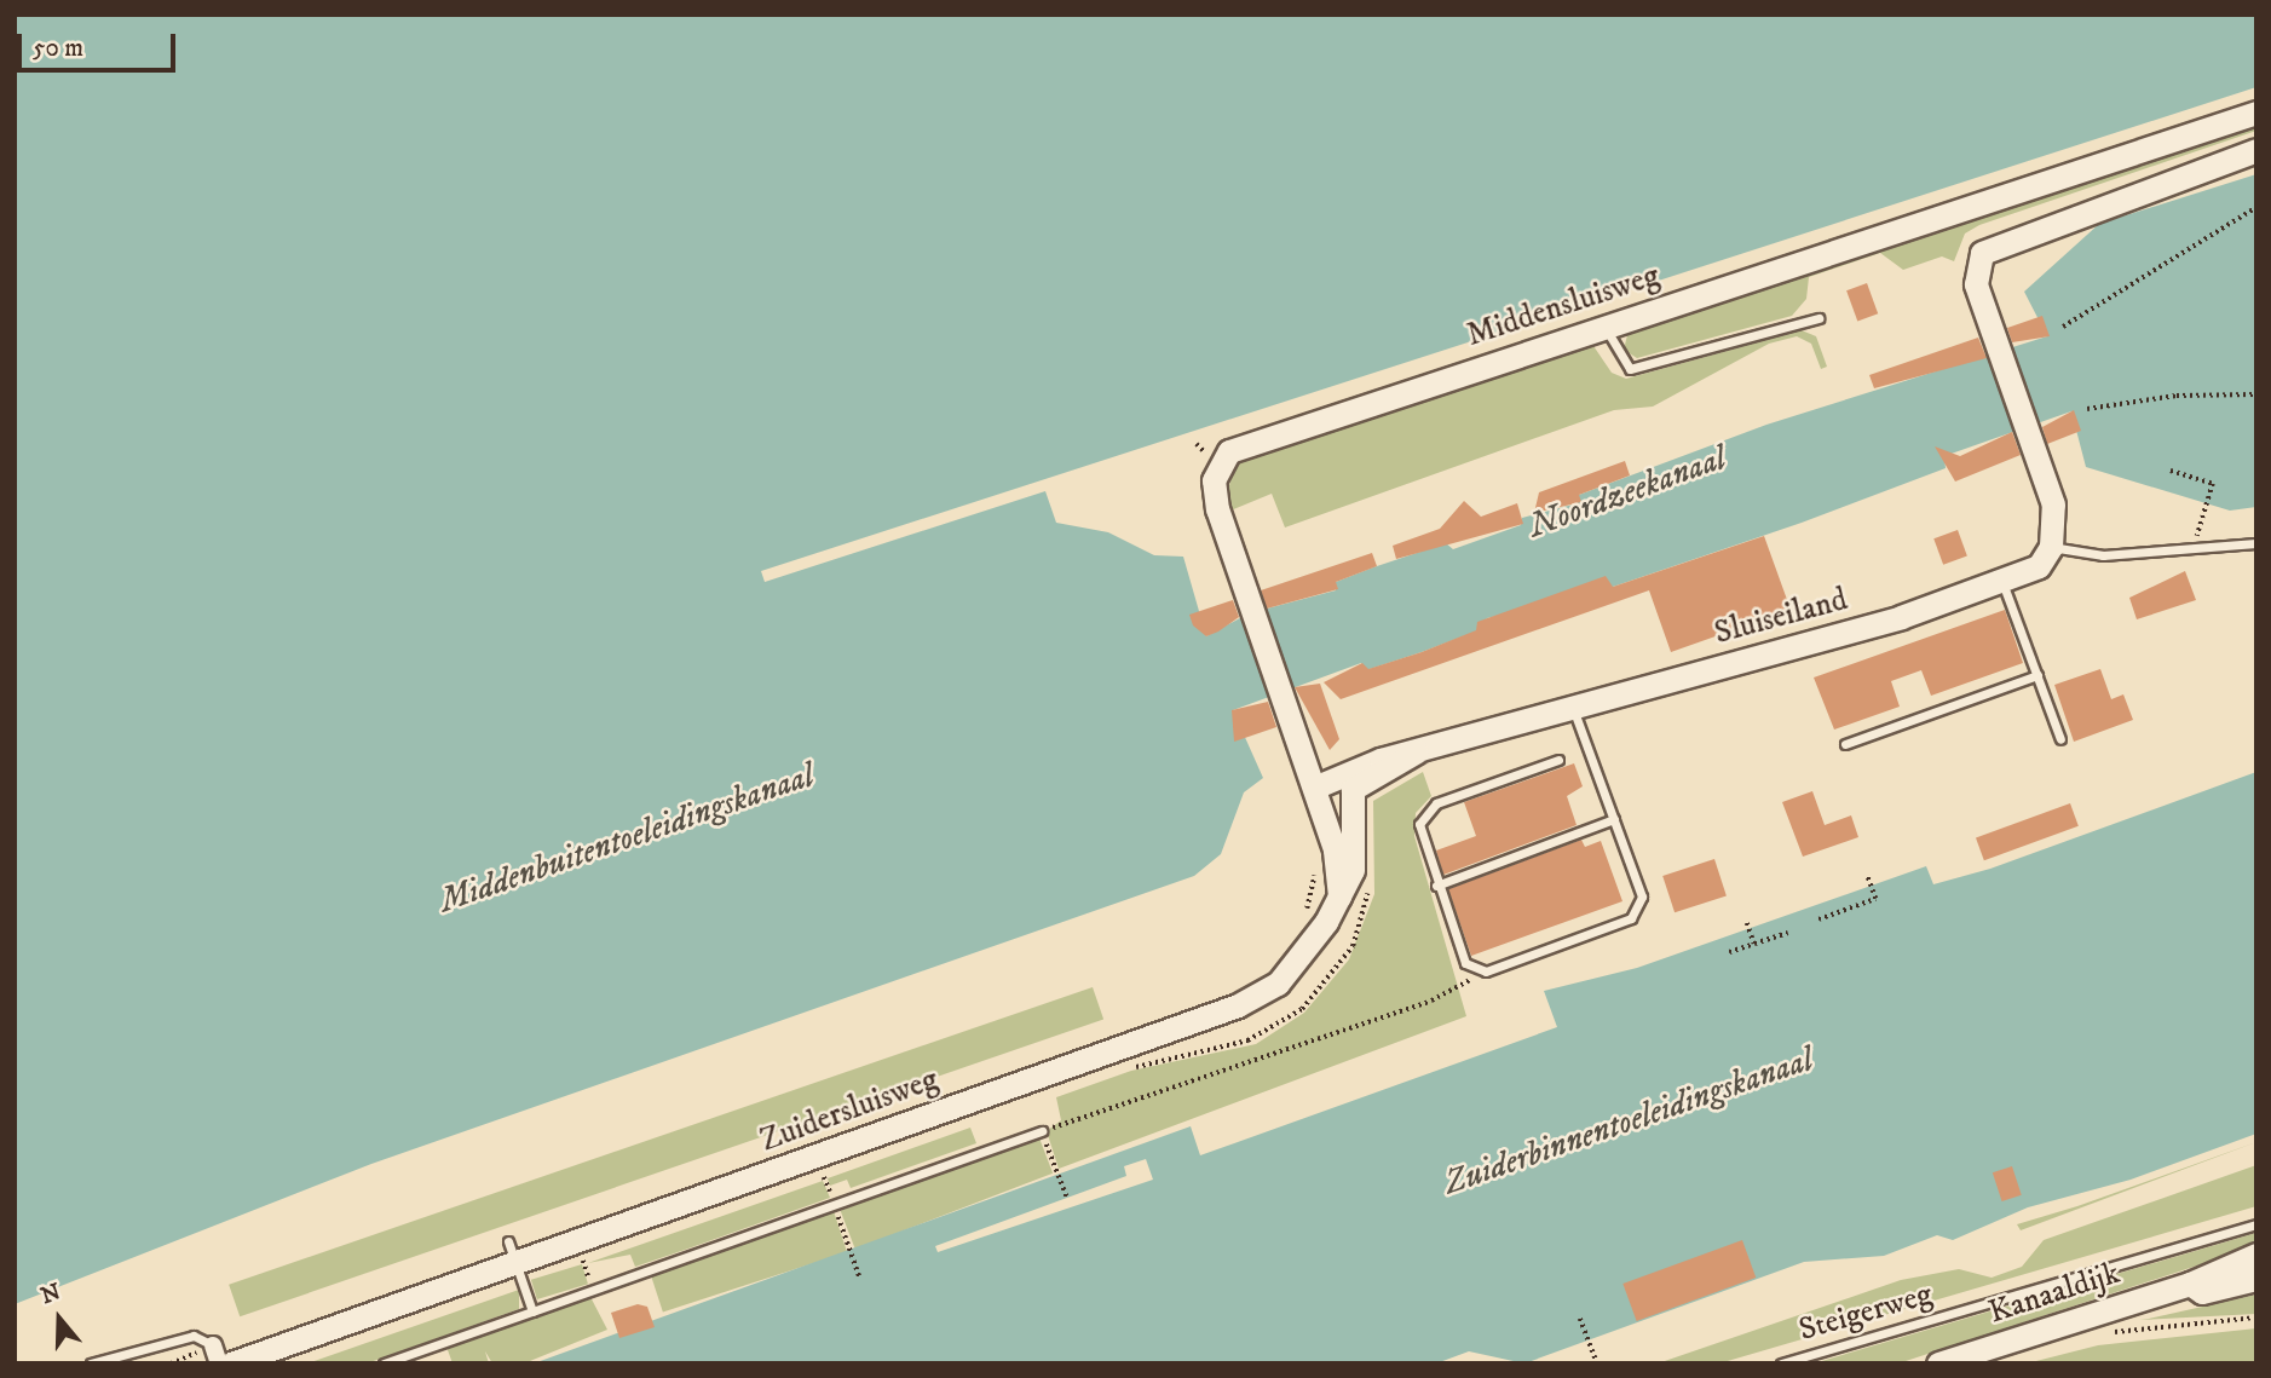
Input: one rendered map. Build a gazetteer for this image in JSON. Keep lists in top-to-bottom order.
{
  "streets": {
    "street": [
      "Middensluisweg",
      "Sluiseiland",
      "Zuidersluisweg",
      "Kanaaldijk"
    ],
    "lane": ["Steigerweg"]
  },
  "crossings": [
    ["Middensluisweg", "Sluiseiland"]
  ],
  "water": ["Noordzeekanaal", "Middenbuitentoeleidingskanaal", "Zuiderbinnentoeleidingskanaal"],
  "scale_bar": "50 m",
  "north": "top"
}
